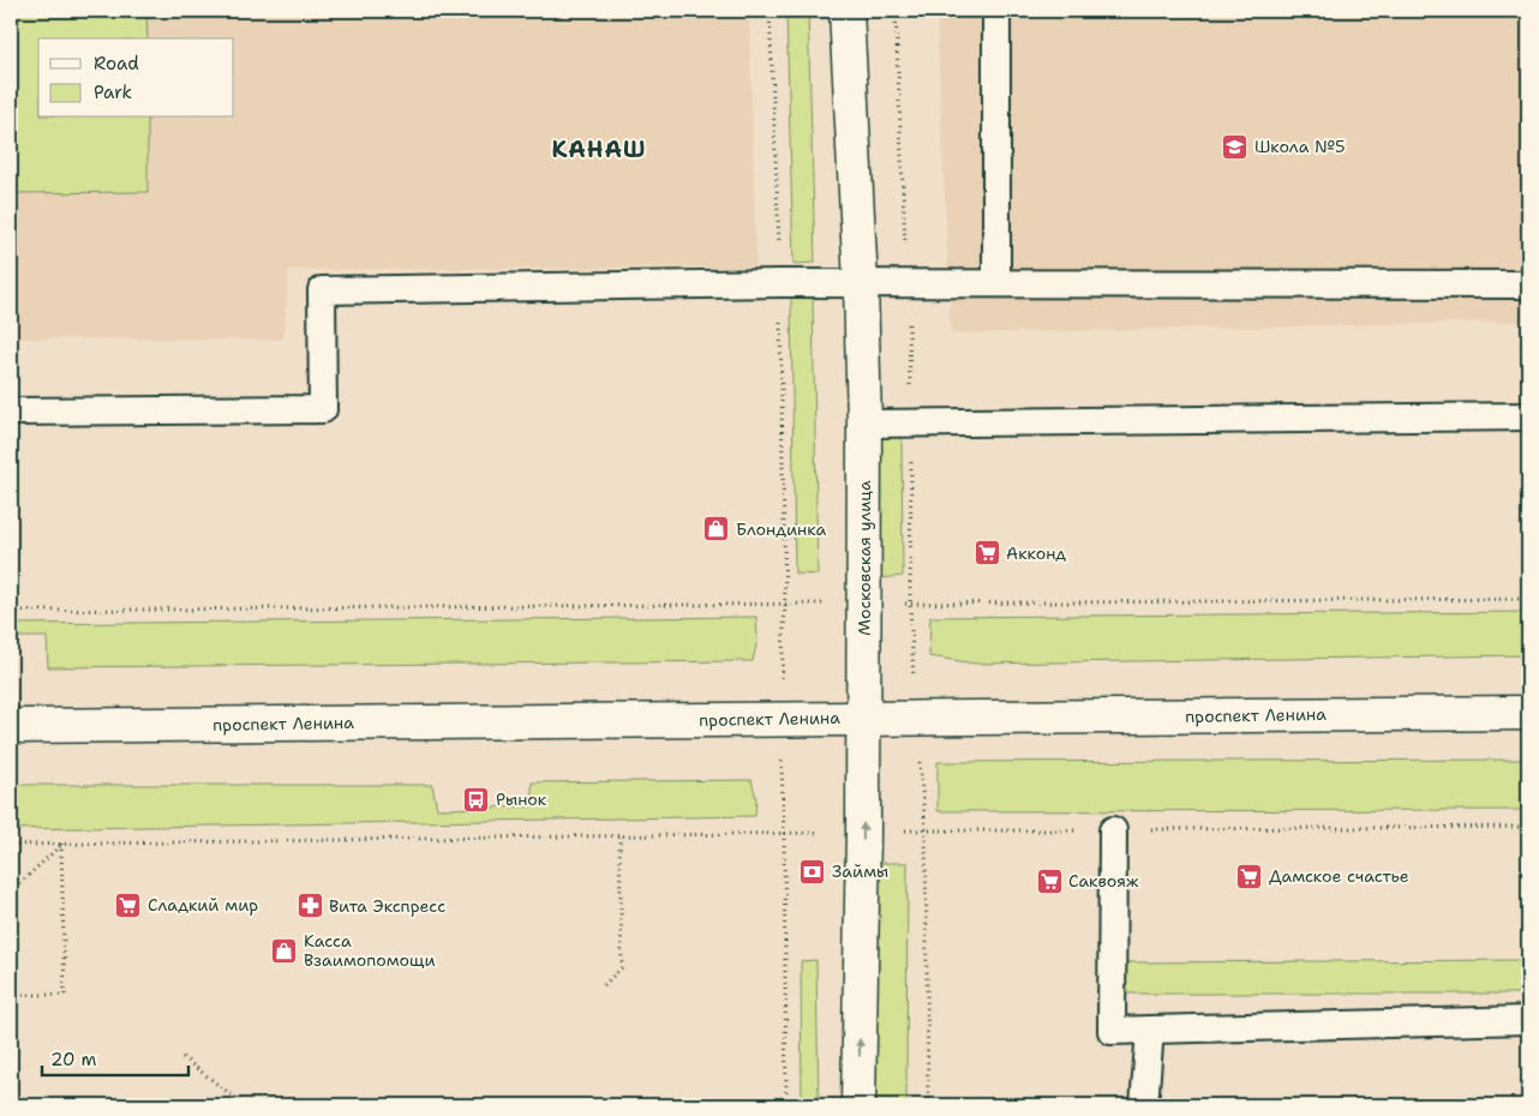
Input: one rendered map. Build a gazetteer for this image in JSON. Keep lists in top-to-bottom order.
{
  "streets": {
    "street": ["Московская улица", "проспект Ленина"]
  },
  "crossings": [
    ["Московская улица", "проспект Ленина"]
  ],
  "one_way": ["Московская улица"],
  "districts": ["КАНАШ"],
  "places": {
    "school or university": ["Школа №5"],
    "shop": ["Блондинка", "Касса Взаимопомощи"],
    "supermarket": [
      "Акконд",
      "Дамское счастье",
      "Саквояж",
      "Сладкий мир"
    ],
    "bus stop": ["Рынок"],
    "bank": ["Займы"],
    "pharmacy": ["Вита Экспресс"]
  },
  "legend": ["Road", "Park"],
  "scale_bar": "20 m"
}
